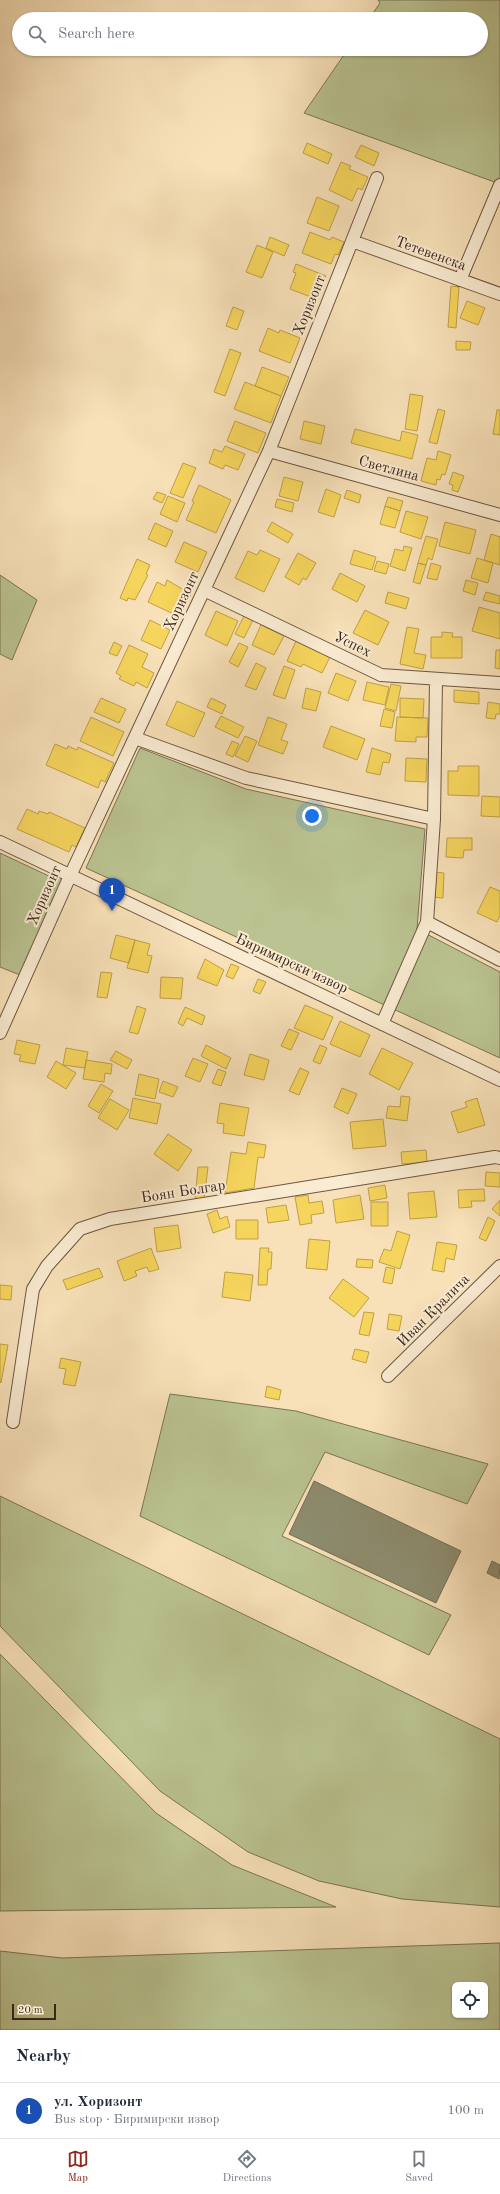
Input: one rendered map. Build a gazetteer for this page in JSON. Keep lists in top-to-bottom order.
{
  "streets": {
    "street": [
      "Тетевенска",
      "Хоризонт",
      "Светлина",
      "Успех",
      "Биримирски извор",
      "Боян Болгар",
      "Иван Кралича"
    ]
  },
  "crossings": [
    ["Тетевенска", "Хоризонт"],
    ["Хоризонт", "Светлина"],
    ["Хоризонт", "Успех"],
    ["Хоризонт", "Биримирски извор"]
  ],
  "scale_bar": "20 m",
  "page": {
    "search": "Search here",
    "pins": "1",
    "scale": "20 m",
    "heading": "Nearby",
    "list": [
      {
        "mark": "1",
        "name": "ул. Хоризонт",
        "note": "Bus stop · Биримирски извор",
        "value": "100 m"
      }
    ],
    "nav": ["Map", "Directions", "Saved"]
  }
}
